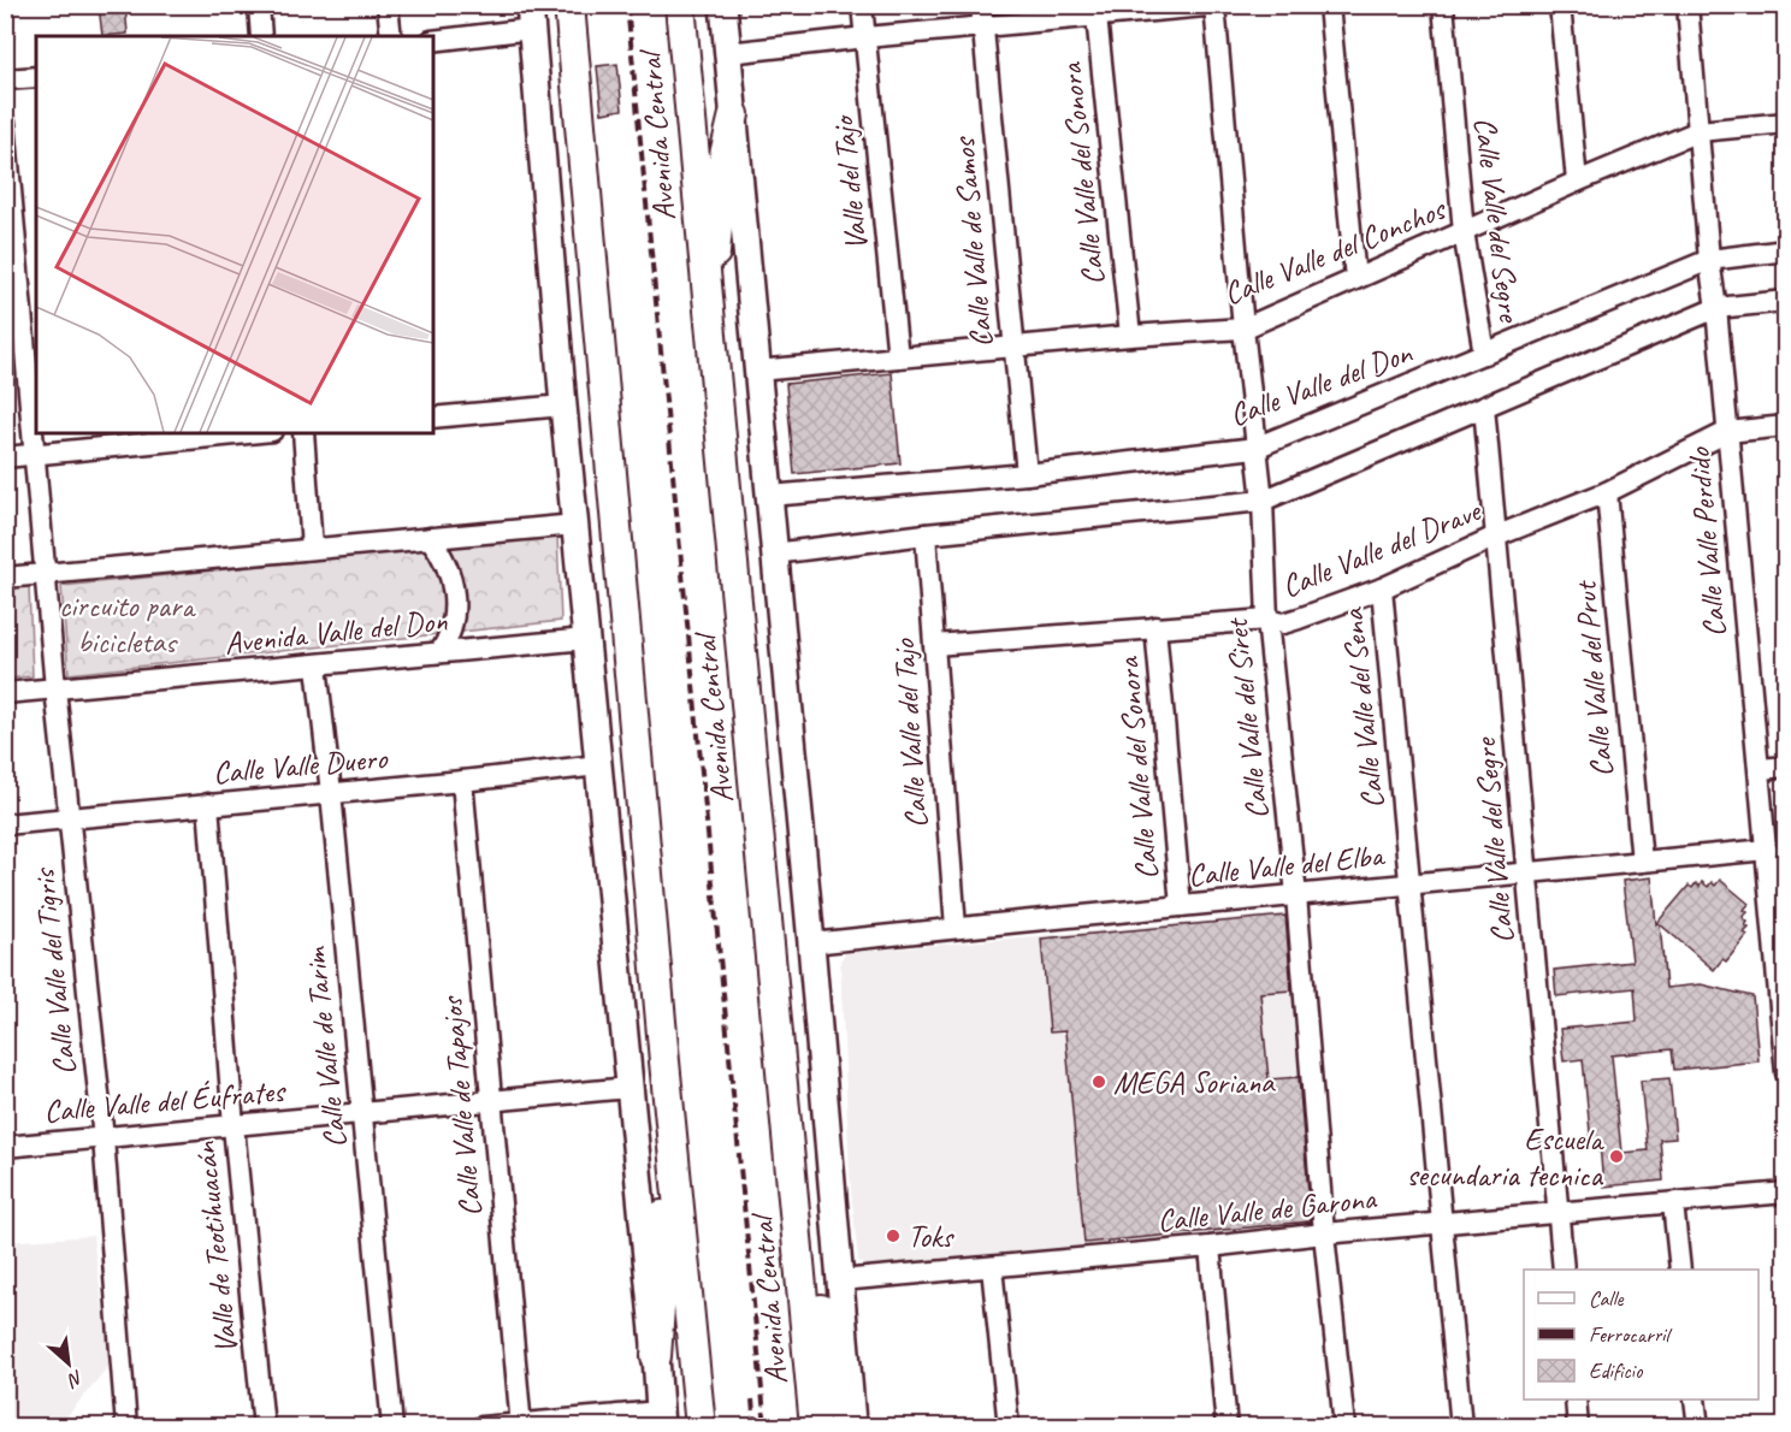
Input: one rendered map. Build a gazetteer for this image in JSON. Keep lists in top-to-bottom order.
{
  "streets": {
    "highway": ["Avenida Central"],
    "street": [
      "Calle Valle del Sonora",
      "Valle del Tajo",
      "Calle Valle del Segre",
      "Calle Valle de Samos",
      "Calle Valle del Conchos",
      "Calle Valle del Don",
      "Calle Valle Perdido",
      "Calle Valle del Drave",
      "Avenida Valle del Don",
      "Calle Valle del Prut",
      "Calle Valle del Sena",
      "Calle Valle del Siret",
      "Calle Valle del Tajo",
      "Calle Valle Duero",
      "Calle Valle del Elba",
      "Calle Valle del Tigris",
      "Calle Valle de Tarim",
      "Calle Valle del Éufrates",
      "Calle Valle de Tapajos",
      "Calle Valle de Garona",
      "Valle de Teotihuacán"
    ]
  },
  "crossings": [
    ["Calle Valle del Sonora", "Calle Valle del Conchos"],
    ["Calle Valle del Sonora", "Calle Valle del Drave"],
    ["Calle Valle del Sonora", "Calle Valle del Elba"],
    ["Valle del Tajo", "Calle Valle del Conchos"],
    ["Calle Valle del Segre", "Calle Valle del Conchos"],
    ["Calle Valle del Segre", "Calle Valle del Don"],
    ["Calle Valle del Segre", "Calle Valle del Drave"],
    ["Calle Valle del Segre", "Calle Valle del Elba"],
    ["Calle Valle del Segre", "Calle Valle de Garona"],
    ["Calle Valle de Samos", "Calle Valle del Conchos"],
    ["Calle Valle de Samos", "Calle Valle del Don"],
    ["Calle Valle del Conchos", "Calle Valle Perdido"],
    ["Calle Valle del Conchos", "Calle Valle del Siret"],
    ["Calle Valle del Don", "Calle Valle Perdido"],
    ["Calle Valle del Don", "Calle Valle del Siret"],
    ["Calle Valle Perdido", "Calle Valle del Drave"],
    ["Calle Valle Perdido", "Calle Valle del Elba"],
    ["Calle Valle del Drave", "Calle Valle del Prut"],
    ["Calle Valle del Drave", "Calle Valle del Sena"],
    ["Calle Valle del Drave", "Calle Valle del Siret"],
    ["Calle Valle del Drave", "Calle Valle del Tajo"],
    ["Avenida Valle del Don", "Calle Valle del Tigris"],
    ["Avenida Valle del Don", "Calle Valle de Tarim"],
    ["Calle Valle del Prut", "Calle Valle del Elba"],
    ["Calle Valle del Sena", "Calle Valle del Elba"],
    ["Calle Valle del Sena", "Calle Valle de Garona"],
    ["Calle Valle del Siret", "Calle Valle del Elba"],
    ["Calle Valle del Siret", "Calle Valle de Garona"],
    ["Calle Valle del Tajo", "Calle Valle del Elba"],
    ["Calle Valle Duero", "Calle Valle del Tigris"],
    ["Calle Valle Duero", "Calle Valle de Tarim"],
    ["Calle Valle Duero", "Calle Valle de Tapajos"],
    ["Calle Valle Duero", "Valle de Teotihuacán"],
    ["Calle Valle del Tigris", "Calle Valle del Éufrates"],
    ["Calle Valle de Tarim", "Calle Valle del Éufrates"],
    ["Calle Valle del Éufrates", "Calle Valle de Tapajos"],
    ["Calle Valle del Éufrates", "Valle de Teotihuacán"]
  ],
  "parks": ["circuito para bicicletas"],
  "places": ["MEGA Soriana", "Escuela secundaria tecnica", "Toks"],
  "legend": ["Calle", "Ferrocarril", "Edificio"],
  "north": "bottom right"
}
